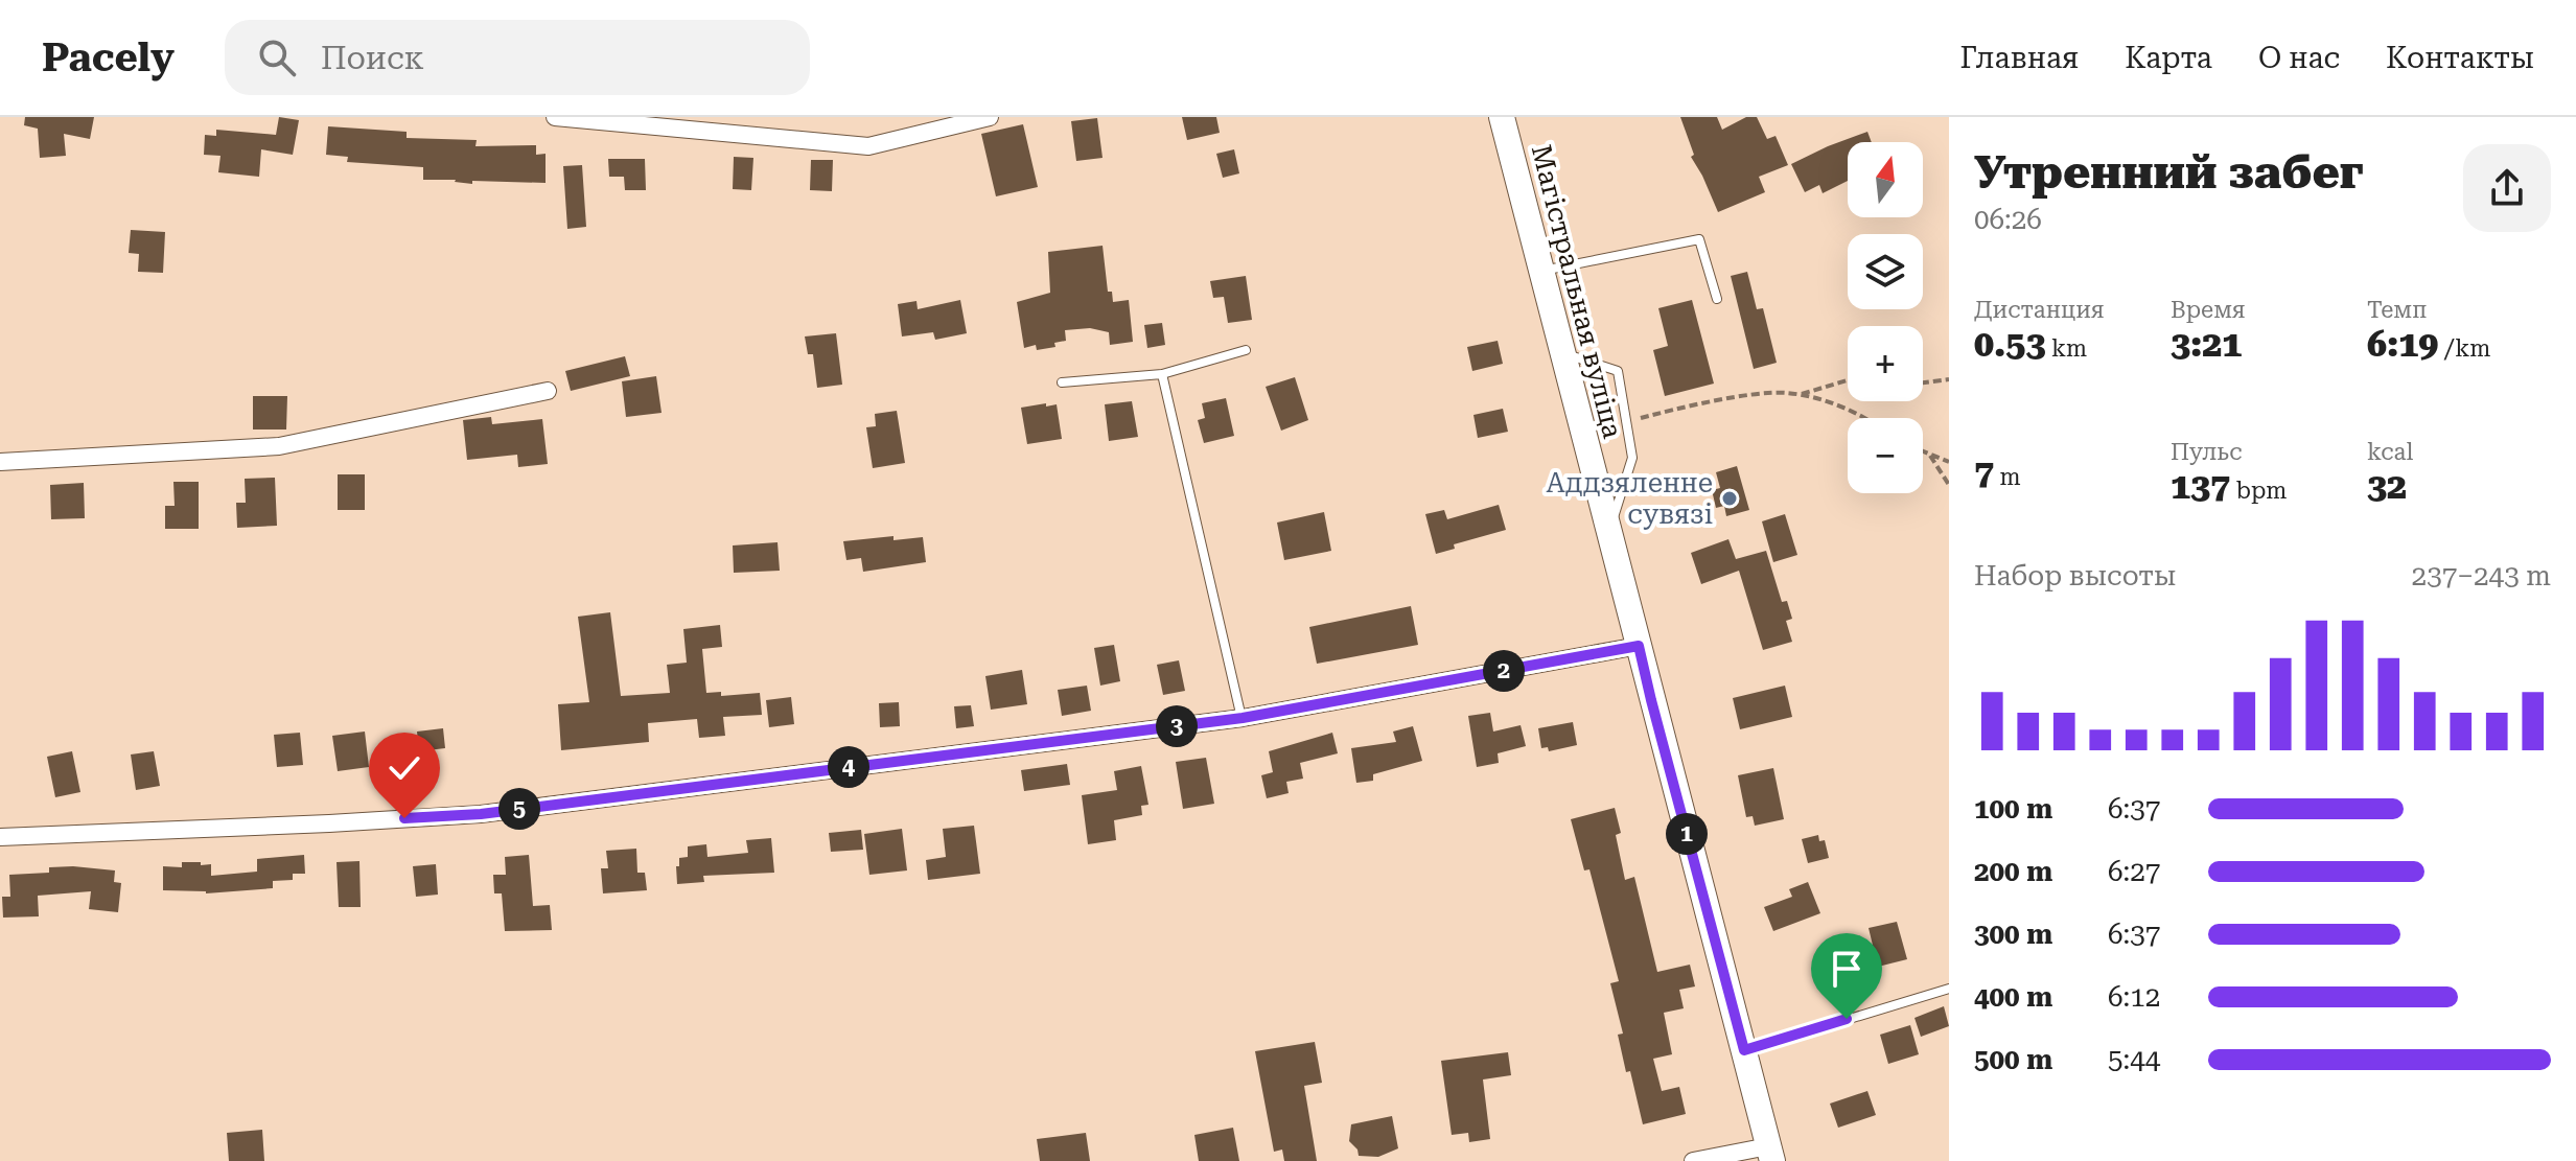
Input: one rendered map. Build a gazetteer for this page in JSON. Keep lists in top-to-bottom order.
{
  "streets": {
    "main road": ["Магістральная вуліца"]
  },
  "places": ["Аддзяленне сувязі"],
  "north": "top",
  "page": {
    "header": "Pacely",
    "search": "Поиск",
    "nav": [
      "Главная",
      "Карта",
      "О нас",
      "Контакты"
    ],
    "heading": ["Утренний забег", "06:26"],
    "map_buttons": ["+", "−"],
    "stats": [
      ["Дистанция", "0.53 km"],
      ["Время", "3:21"],
      ["Темп", "6:19 /km"],
      ["7 m"],
      ["Пульс", "137 bpm"],
      ["kcal", "32"]
    ],
    "chart": ["Набор высоты", "237–243 m"],
    "pins": [
      "2",
      "3",
      "4",
      "5",
      "1"
    ],
    "list": [
      {
        "name": "100 m",
        "note": "6:37"
      },
      {
        "name": "200 m",
        "note": "6:27"
      },
      {
        "name": "300 m",
        "note": "6:37"
      },
      {
        "name": "400 m",
        "note": "6:12"
      },
      {
        "name": "500 m",
        "note": "5:44"
      }
    ]
  }
}
